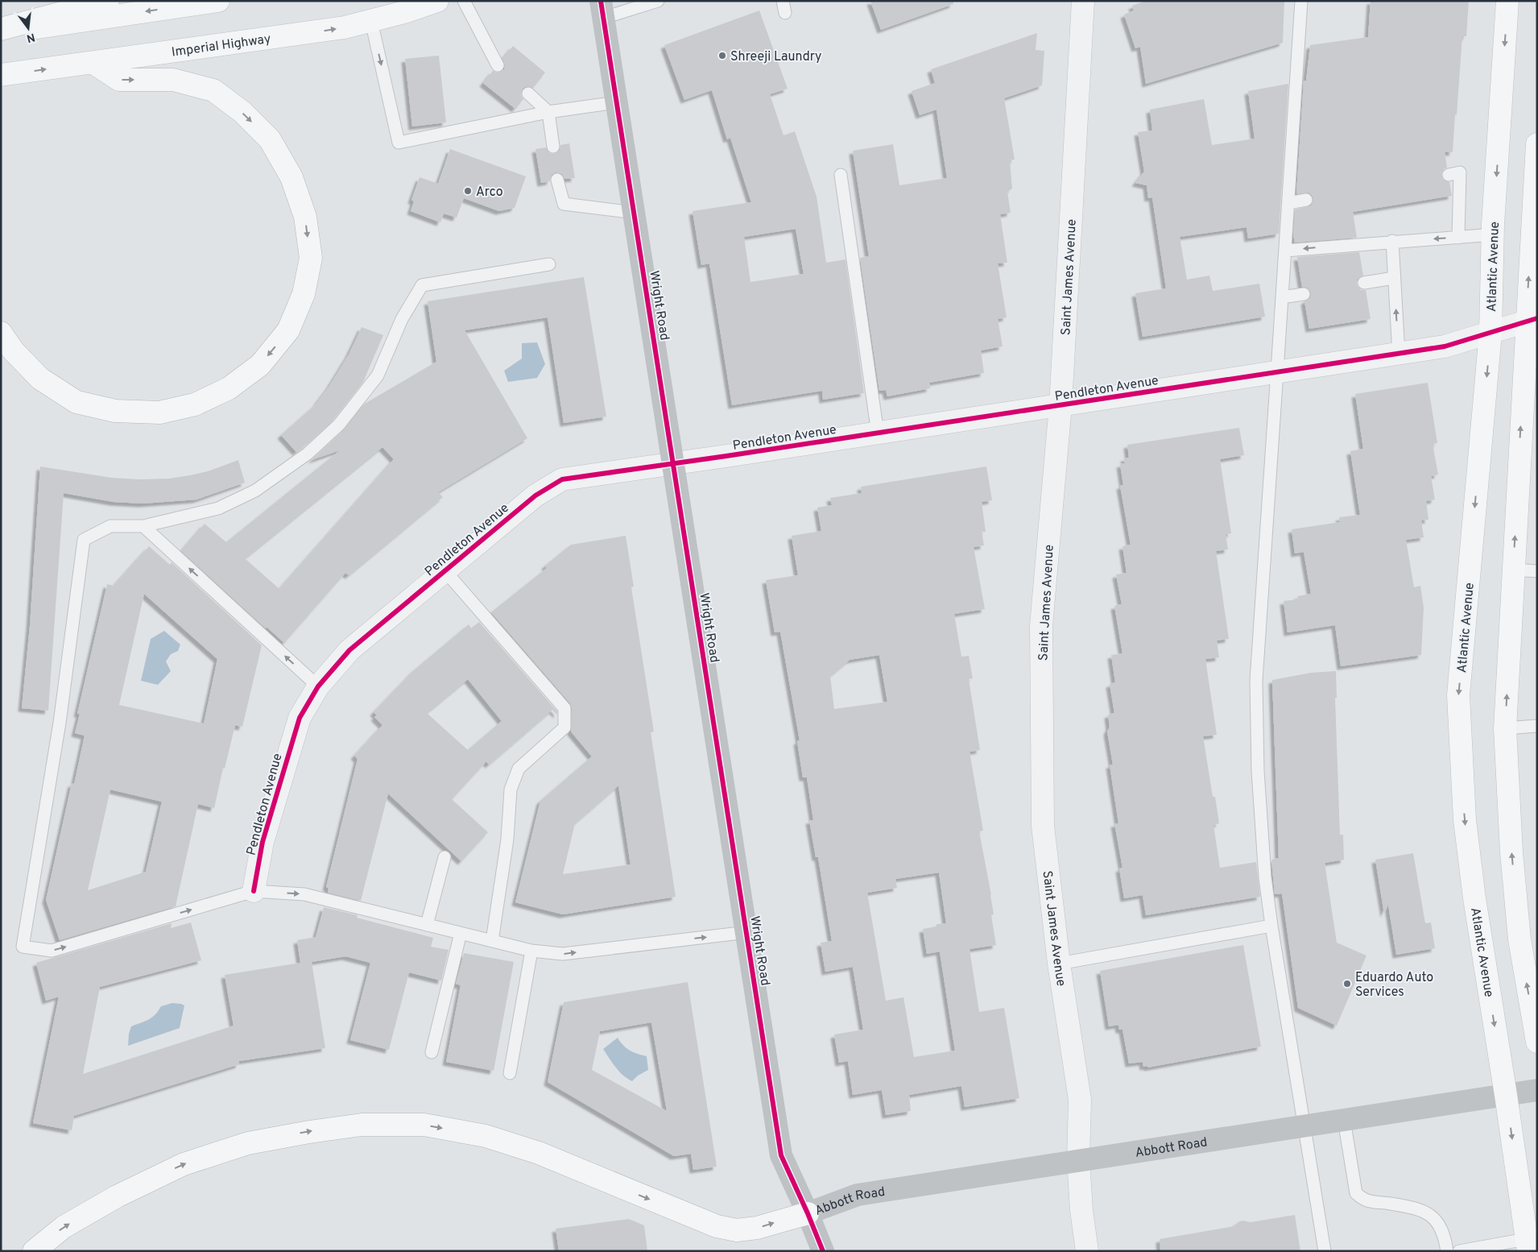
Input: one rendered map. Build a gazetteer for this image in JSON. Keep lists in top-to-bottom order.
{
  "streets": {
    "main road": ["Imperial Highway", "Atlantic Avenue"],
    "street": [
      "Saint James Avenue",
      "Wright Road",
      "Pendleton Avenue",
      "Abbott Road"
    ]
  },
  "crossings": [
    ["Atlantic Avenue", "Pendleton Avenue"],
    ["Atlantic Avenue", "Abbott Road"],
    ["Saint James Avenue", "Pendleton Avenue"],
    ["Saint James Avenue", "Abbott Road"],
    ["Wright Road", "Pendleton Avenue"],
    ["Wright Road", "Abbott Road"]
  ],
  "places": ["Shreeji Laundry", "Arco", "Eduardo Auto Services"],
  "north": "bottom"
}
